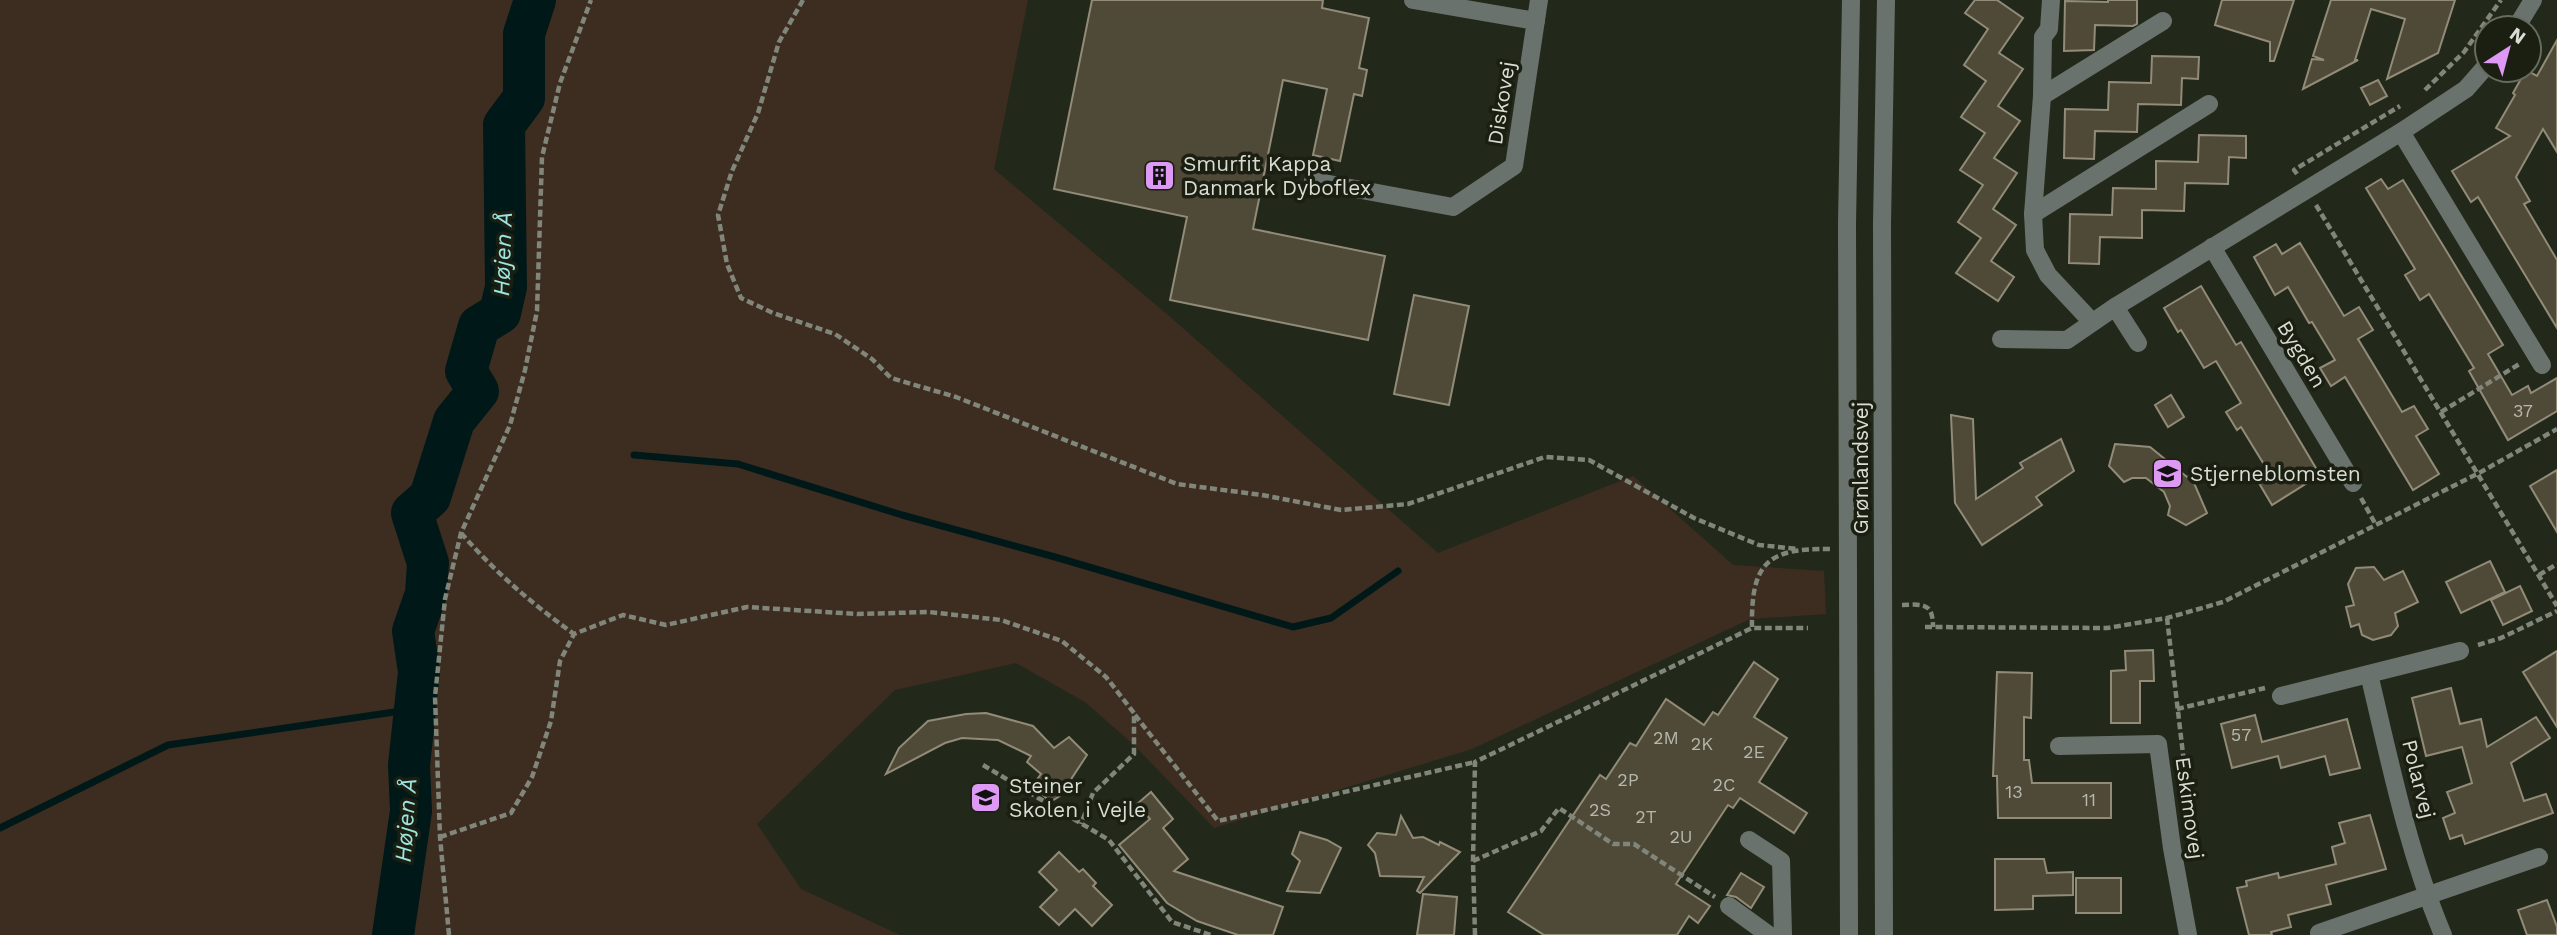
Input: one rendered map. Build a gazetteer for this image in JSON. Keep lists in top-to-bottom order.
{
  "streets": {
    "street": [
      "Diskovej",
      "Bygden",
      "Grønlandsvej",
      "Polarvej",
      "Eskimovej"
    ]
  },
  "water": ["Højen Å"],
  "places": {
    "building": ["Smurfit Kappa Danmark Dyboflex"],
    "school or university": ["Stjerneblomsten", "Steiner Skolen i Vejle"]
  },
  "house_numbers": [
    "37",
    "57",
    "2M",
    "2K",
    "2E",
    "2P",
    "2C",
    "13",
    "11",
    "2S",
    "2T",
    "2U"
  ],
  "north": "top right"
}
